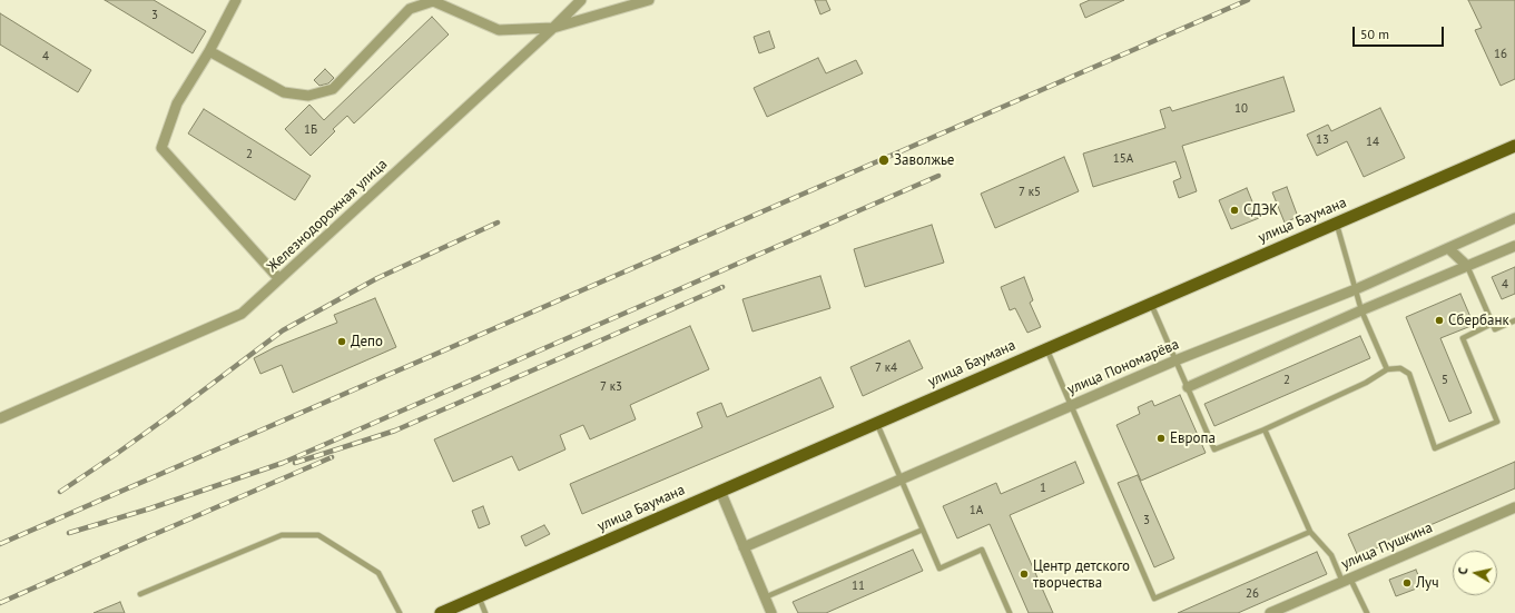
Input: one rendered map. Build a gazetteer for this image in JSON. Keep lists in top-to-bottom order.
{
  "streets": {
    "main road": ["улица Баумана"],
    "street": ["Железнодорожная улица", "улица Пономарёва", "улица Пушкина"]
  },
  "places": [
    "Заволжье",
    "СДЭК",
    "Сбербанк",
    "Депо",
    "Европа",
    "Центр детского творчества",
    "Луч"
  ],
  "house_numbers": [
    "3",
    "16",
    "4",
    "10",
    "1Б",
    "13",
    "14",
    "2",
    "15А",
    "7 к5",
    "4",
    "7 к4",
    "2",
    "5",
    "7 к3",
    "1",
    "1А",
    "3",
    "11",
    "26"
  ],
  "scale_bar": "50 m",
  "north": "left"
}
